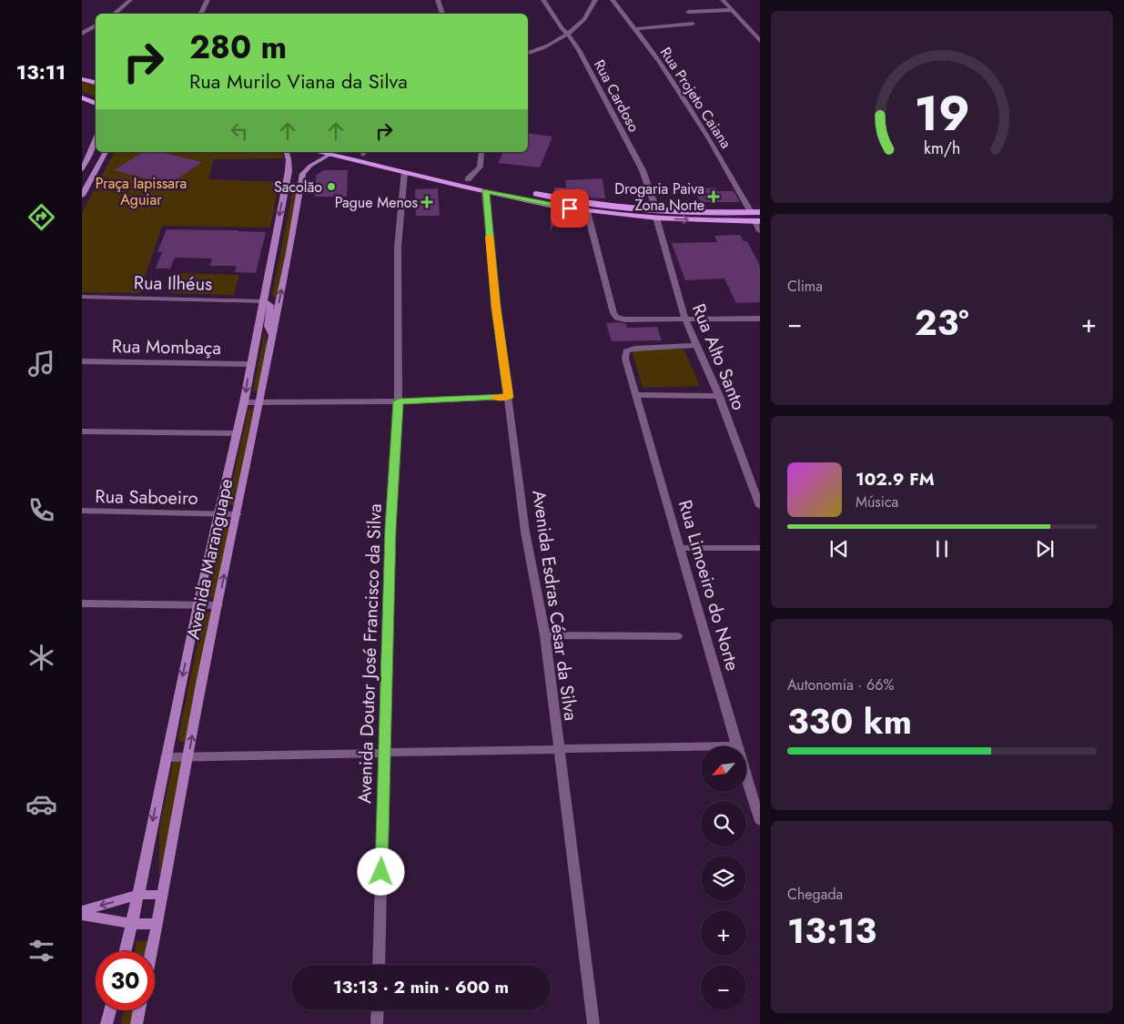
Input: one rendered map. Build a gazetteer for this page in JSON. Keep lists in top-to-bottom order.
{
  "streets": {
    "main road": ["Avenida Maranguape"],
    "street": [
      "Rua Cardoso",
      "Rua Projeto Caiana",
      "Rua Ilhéus",
      "Rua Mombaça",
      "Rua Alto Santo",
      "Rua Saboeiro",
      "Rua Limoeiro do Norte",
      "Avenida Esdras César da Silva",
      "Avenida Doutor José Francisco da Silva"
    ]
  },
  "crossings": [
    ["Rua Cardoso", "Rua Alto Santo"],
    ["Rua Ilhéus", "Avenida Maranguape"],
    ["Rua Mombaça", "Avenida Maranguape"],
    ["Rua Alto Santo", "Rua Limoeiro do Norte"],
    ["Rua Saboeiro", "Avenida Maranguape"]
  ],
  "parks": ["Praça Iapissara Aguiar"],
  "places": {
    "other": ["Sacolão"],
    "health": ["Drogaria Paiva Zona Norte", "Pague Menos"]
  },
  "north": "bottom left",
  "page": {
    "tabs": "13:11",
    "turn": ["280 m", "Rua Murilo Viana da Silva"],
    "tile": [
      "Clima",
      ["Autonomia · 66%", "330 km"],
      ["Chegada", "13:13"]
    ],
    "heat": ["−", "23°", "+"],
    "song": ["102.9 FM", "Música"],
    "map_buttons": ["+", "−"],
    "limit": "30",
    "trip": "13:13 · 2 min · 600 m",
    "gauge": ["19", "km/h"]
  }
}
